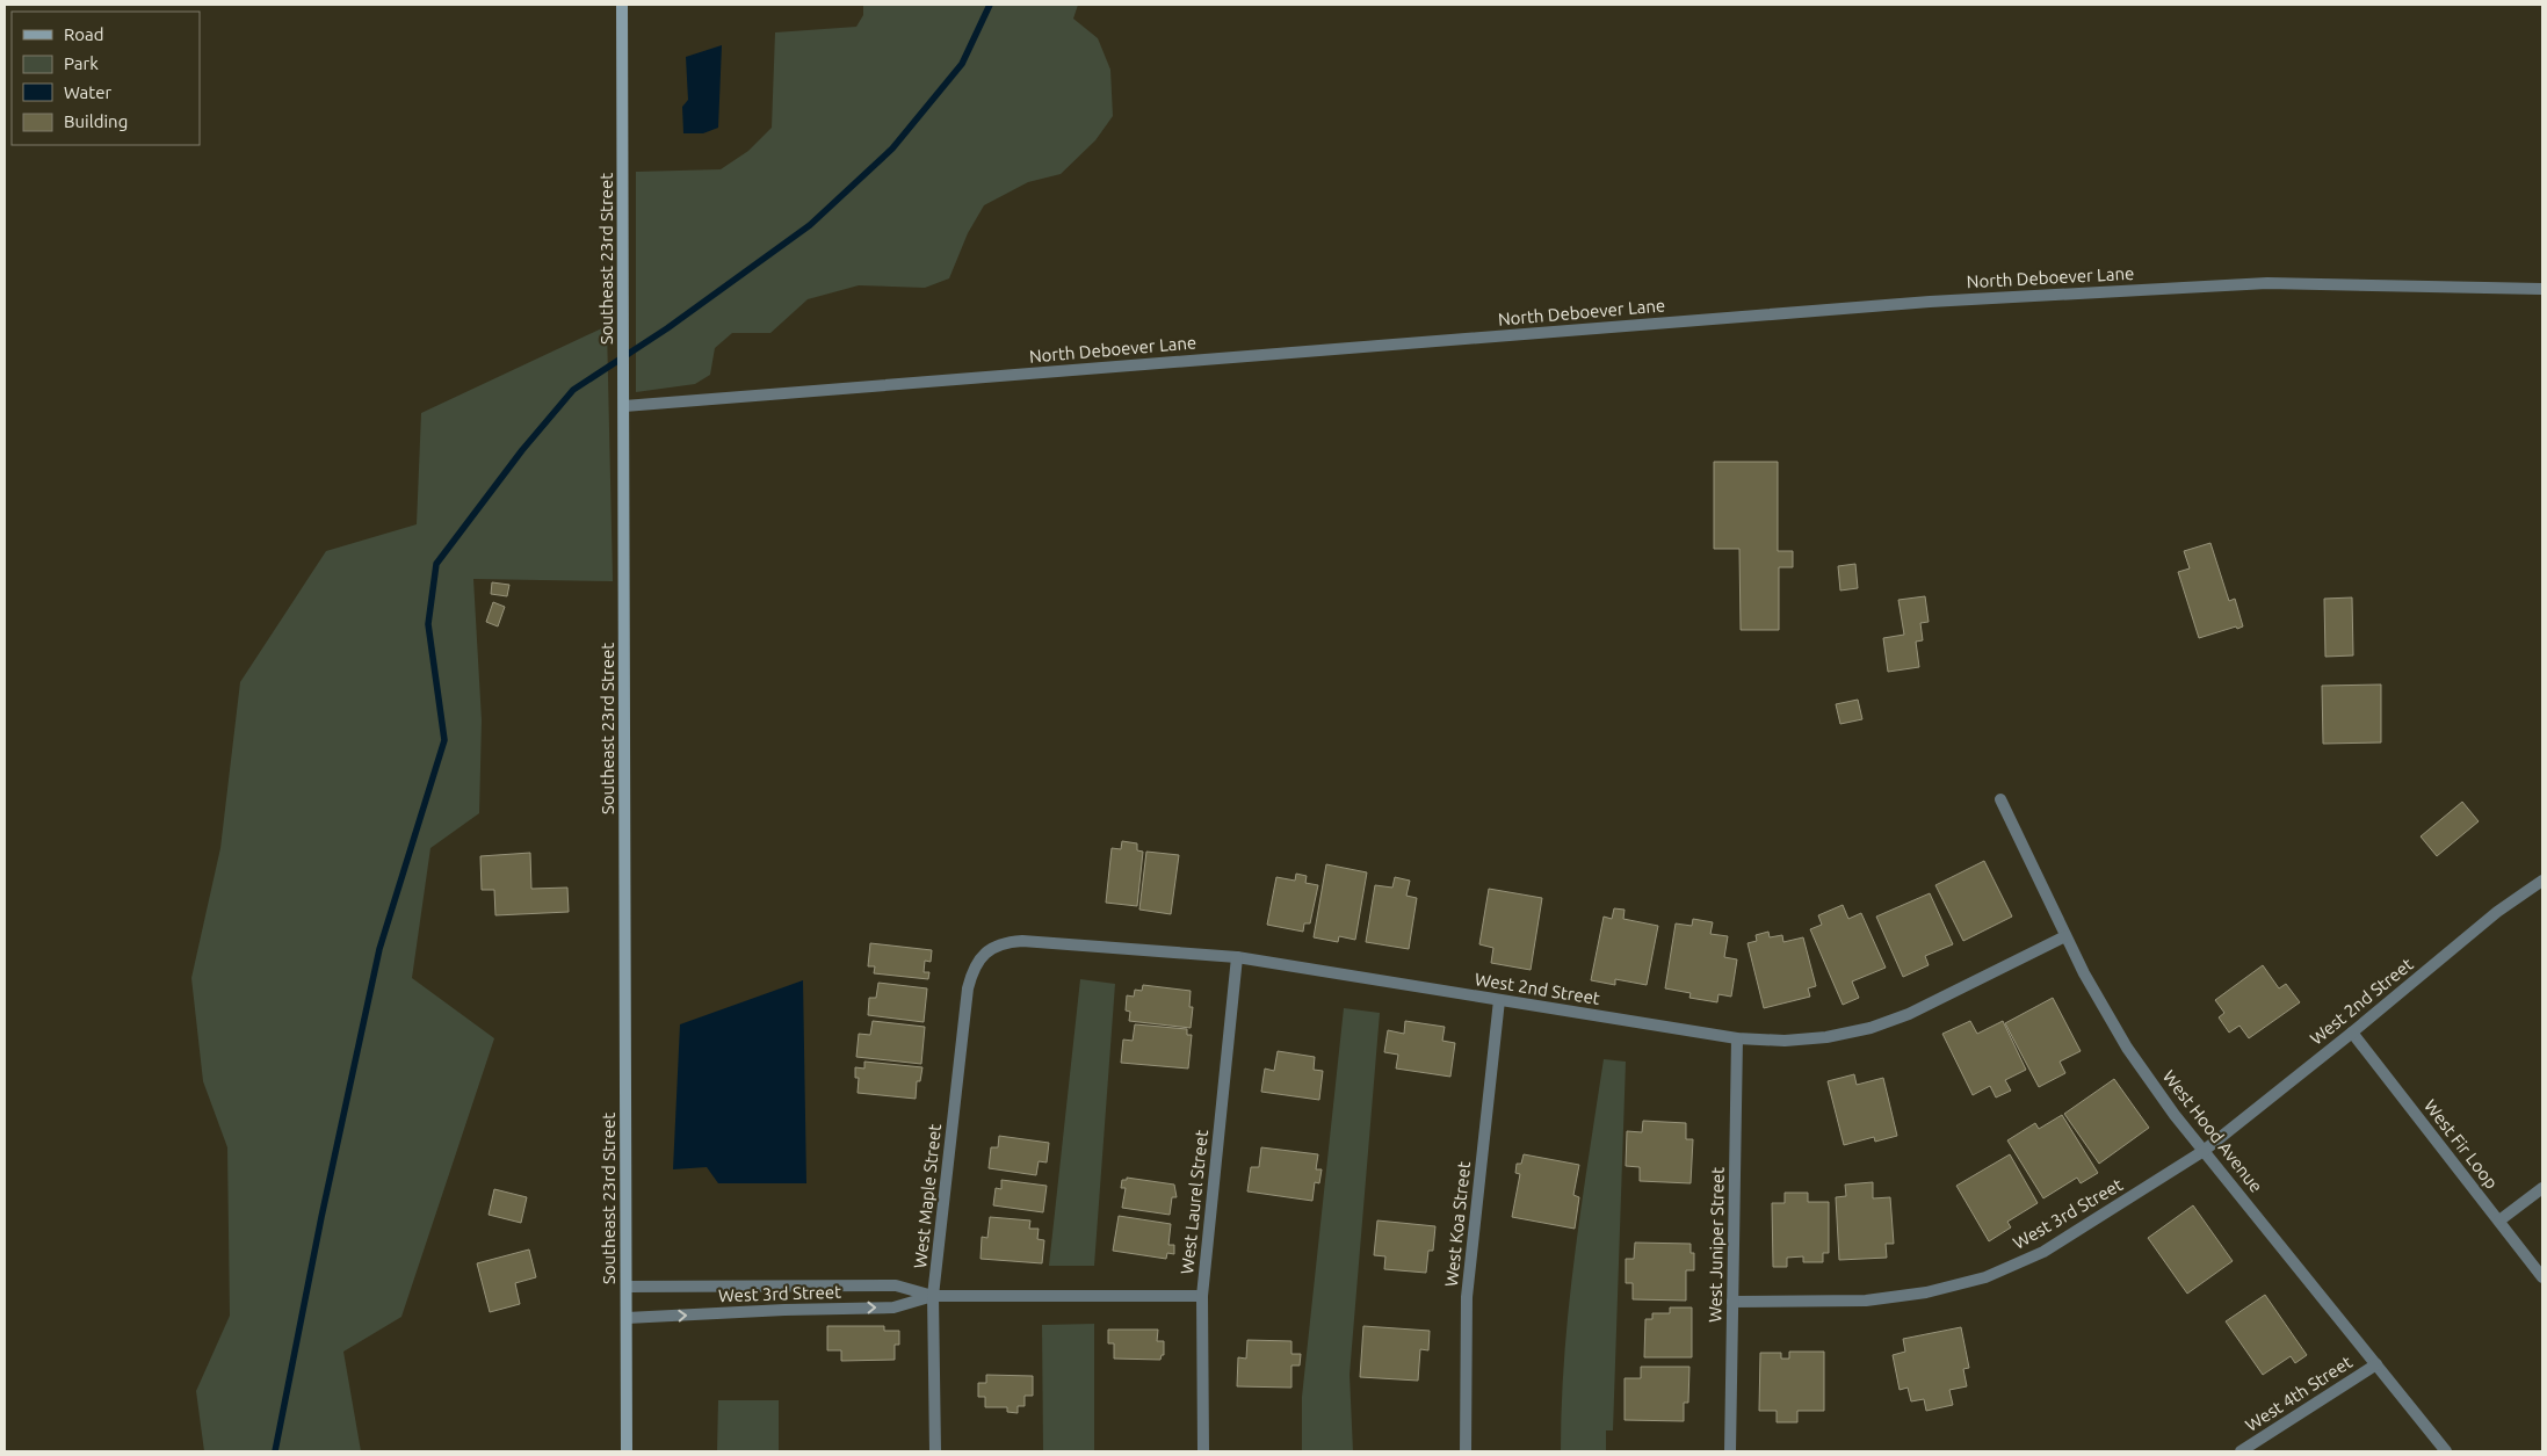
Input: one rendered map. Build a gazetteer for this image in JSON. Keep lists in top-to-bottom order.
{
  "streets": {
    "street": [
      "Southeast 23rd Street",
      "North Deboever Lane",
      "West 2nd Street",
      "West Hood Avenue",
      "West Fir Loop",
      "West Maple Street",
      "West Laurel Street",
      "West 3rd Street",
      "West Koa Street",
      "West Juniper Street",
      "West 4th Street"
    ]
  },
  "crossings": [
    ["Southeast 23rd Street", "North Deboever Lane"],
    ["Southeast 23rd Street", "West 3rd Street"],
    ["West 2nd Street", "West Hood Avenue"],
    ["West 2nd Street", "West Fir Loop"],
    ["West 2nd Street", "West Maple Street"],
    ["West 2nd Street", "West Laurel Street"],
    ["West 2nd Street", "West 3rd Street"],
    ["West 2nd Street", "West Koa Street"],
    ["West 2nd Street", "West Juniper Street"],
    ["West Hood Avenue", "West 3rd Street"],
    ["West Hood Avenue", "West 4th Street"],
    ["West Maple Street", "West 3rd Street"],
    ["West Laurel Street", "West 3rd Street"],
    ["West 3rd Street", "West Juniper Street"]
  ],
  "legend": [
    "Road",
    "Park",
    "Water",
    "Building"
  ]
}
